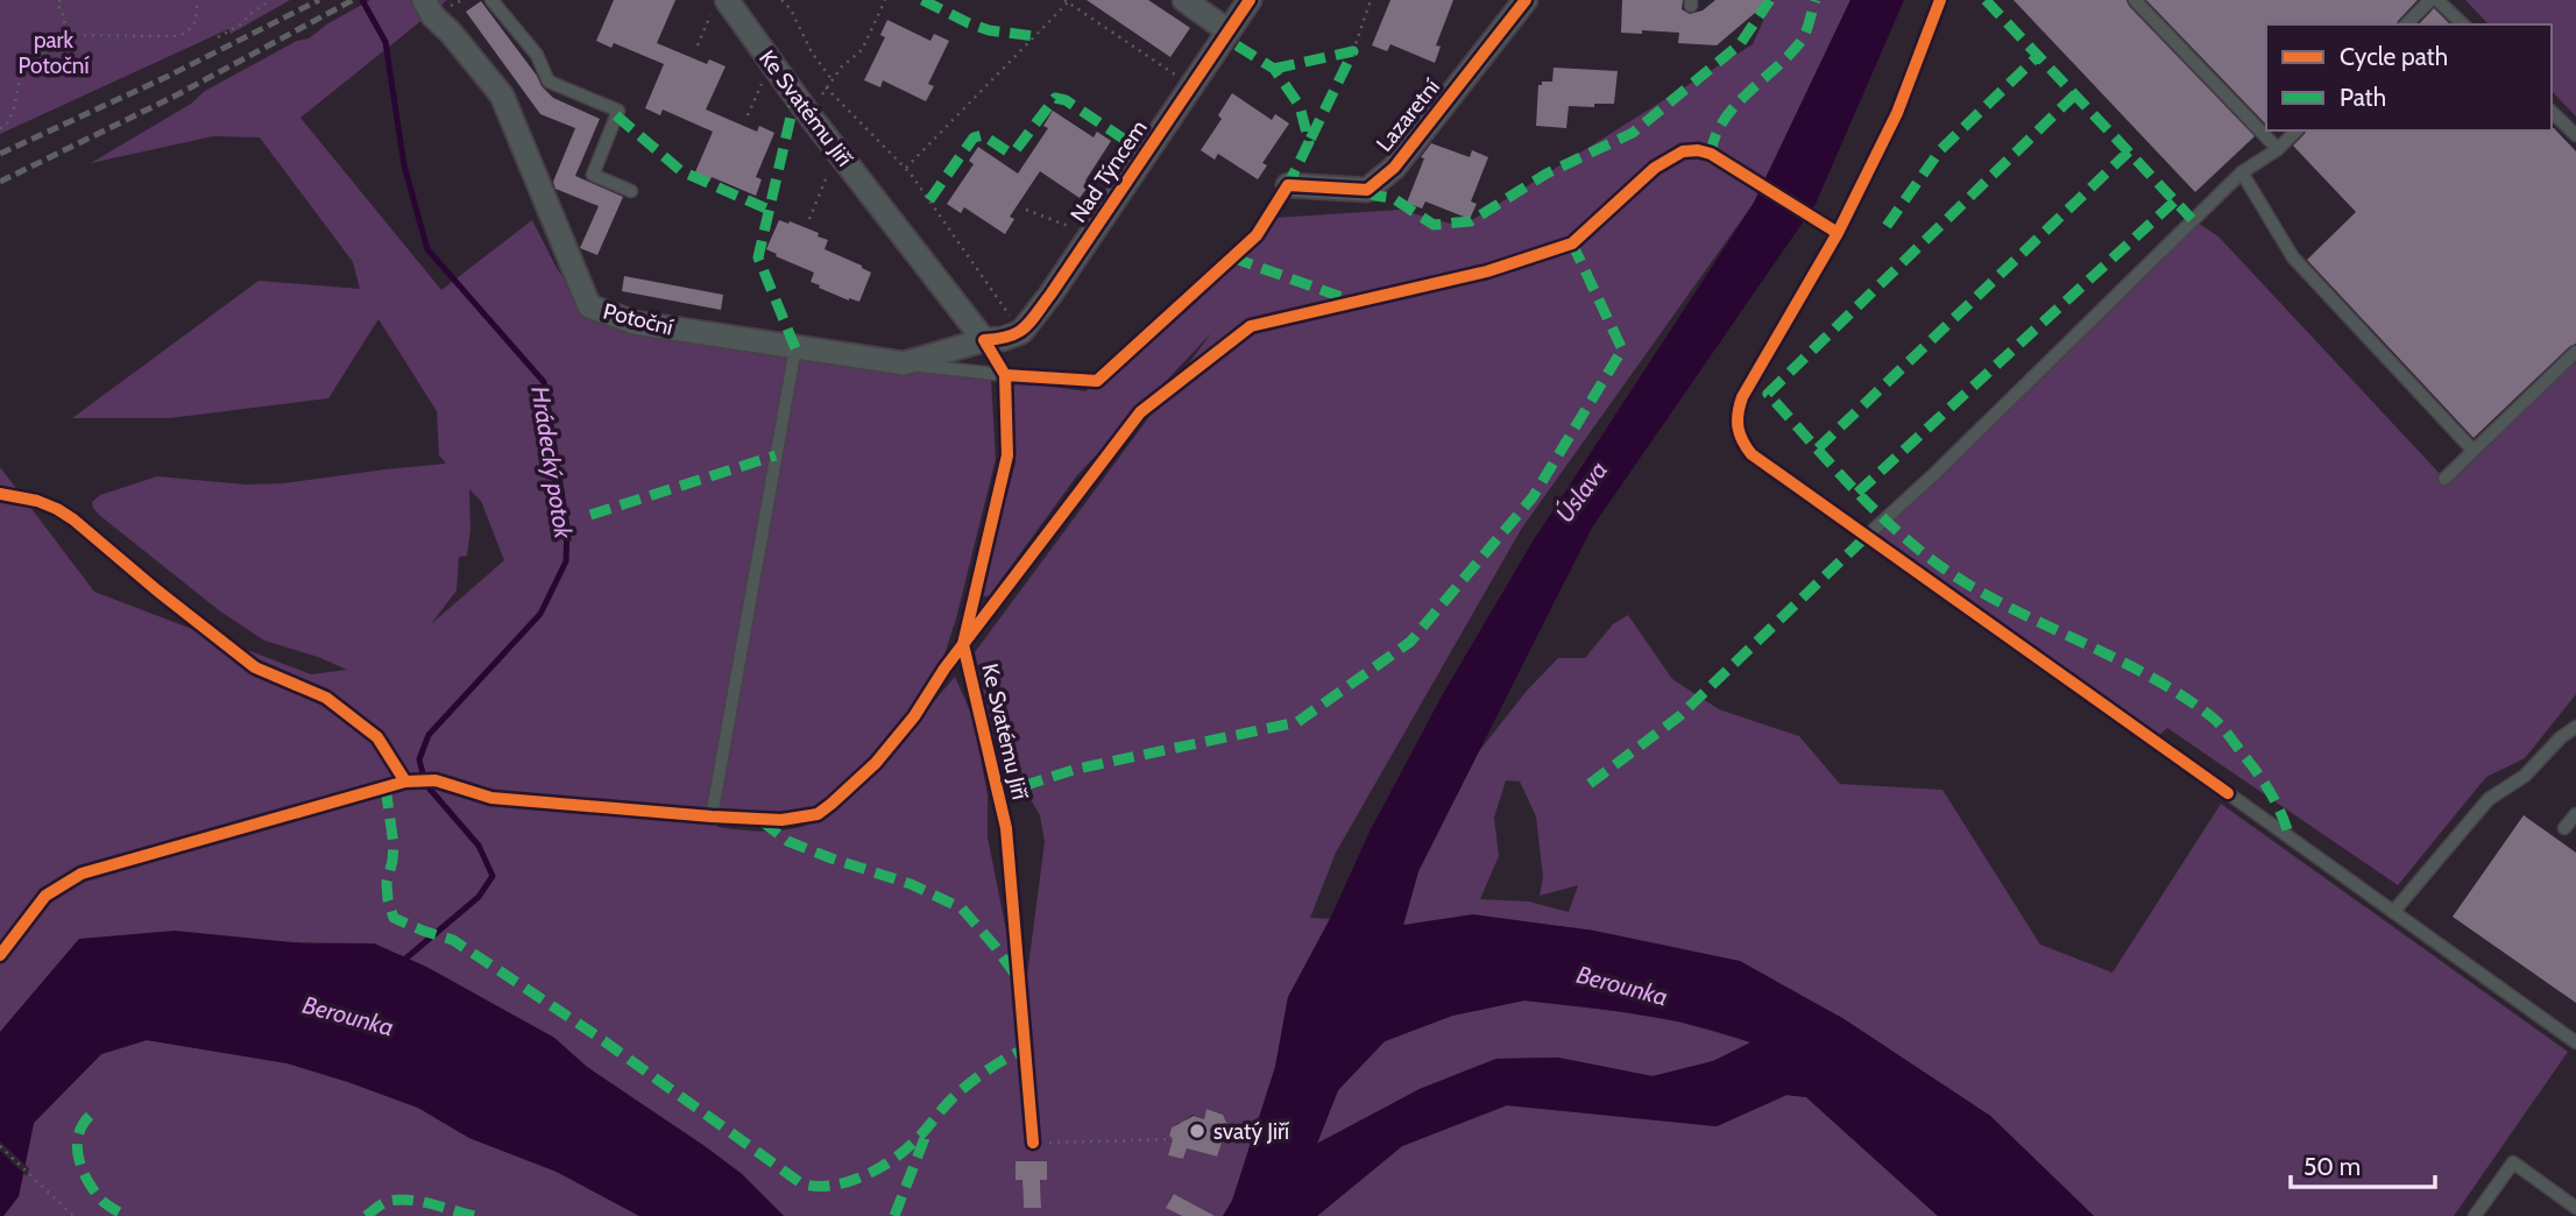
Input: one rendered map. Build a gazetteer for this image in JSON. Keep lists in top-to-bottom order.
{
  "streets": {
    "street": [
      "Ke Svatému Jiří",
      "Lazaretní",
      "Nad Týncem",
      "Potoční"
    ]
  },
  "crossings": [
    ["Ke Svatému Jiří", "Potoční"]
  ],
  "water": ["Hrádecký potok", "Úslava", "Berounka"],
  "parks": ["park Potoční"],
  "places": ["svatý Jiří"],
  "legend": ["Cycle path", "Path"],
  "scale_bar": "50 m"
}
